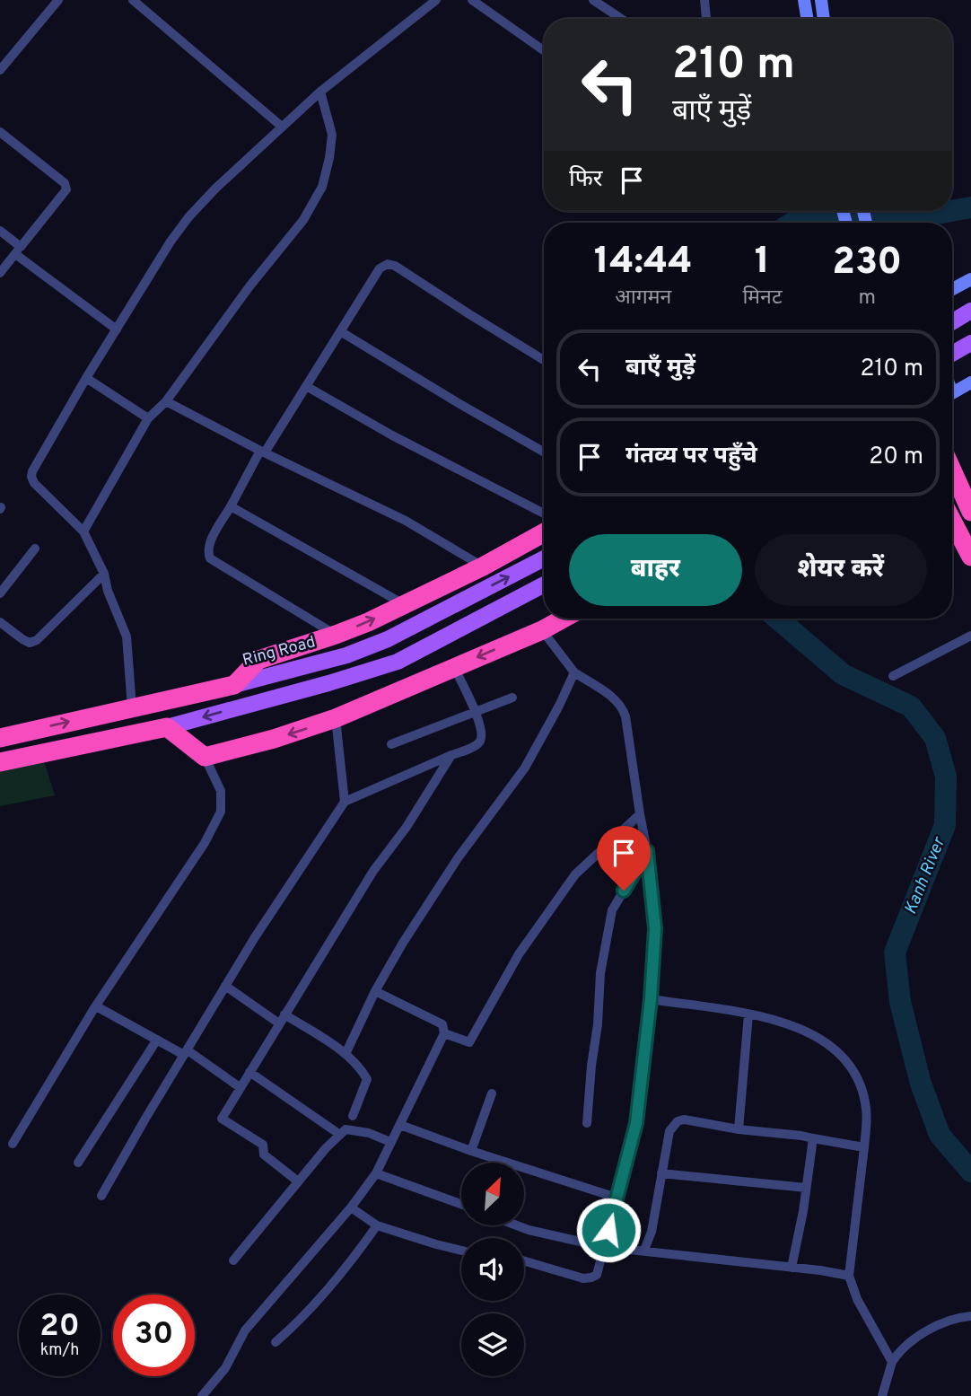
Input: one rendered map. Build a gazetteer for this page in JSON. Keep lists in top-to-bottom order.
{
  "streets": {
    "highway": ["Ring Road"]
  },
  "water": ["Kanh River"],
  "north": "top right",
  "page": {
    "turn": ["210 m", "बाएँ मुड़ें"],
    "then": "फिर",
    "eta": [
      "14:44",
      "आगमन",
      "1",
      "मिनट",
      "230",
      "m"
    ],
    "list": [
      {
        "name": "बाएँ मुड़ें",
        "value": "210 m"
      },
      {
        "name": "गंतव्य पर पहुँचे",
        "value": "20 m"
      }
    ],
    "buttons": ["बाहर", "शेयर करें"],
    "speed": "20 km/h",
    "limit": "30"
  }
}
